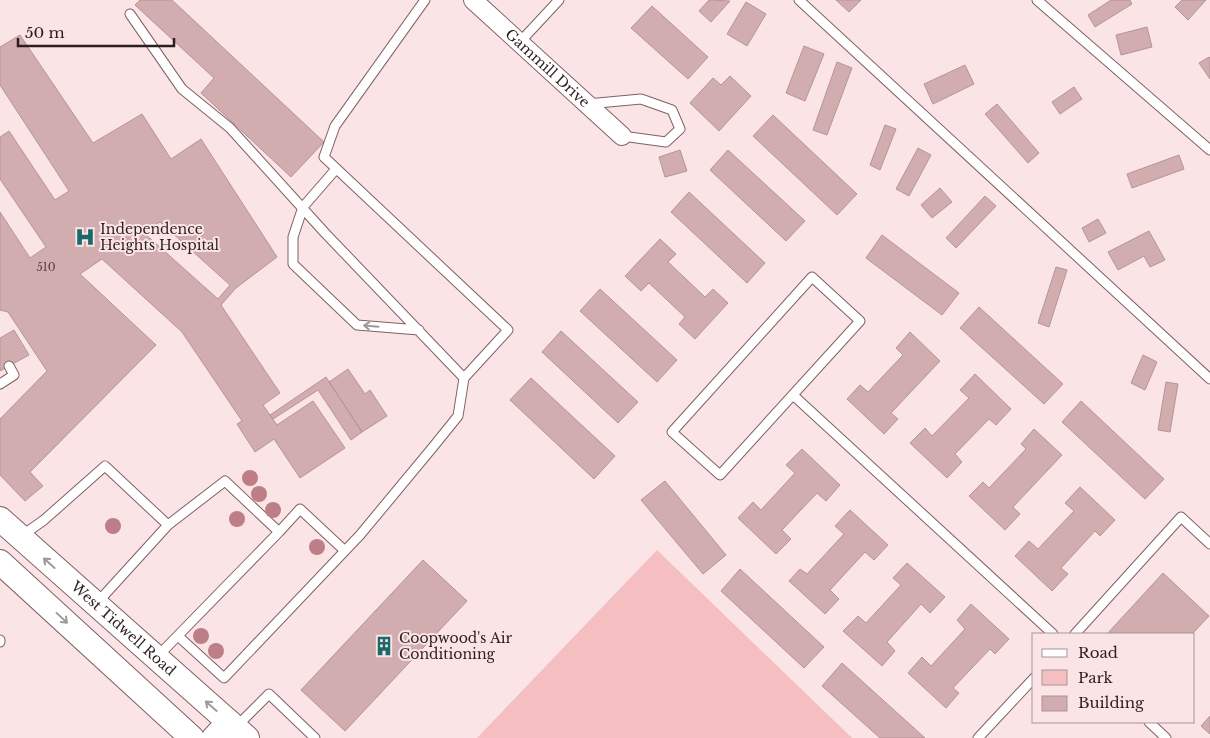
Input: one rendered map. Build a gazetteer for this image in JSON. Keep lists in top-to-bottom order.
{
  "streets": {
    "main road": ["West Tidwell Road"],
    "street": ["Gammill Drive"]
  },
  "places": {
    "hospital": ["Independence Heights Hospital"],
    "building": ["Coopwood's Air Conditioning"]
  },
  "house_numbers": ["510"],
  "legend": ["Road", "Park", "Building"],
  "scale_bar": "50 m"
}
